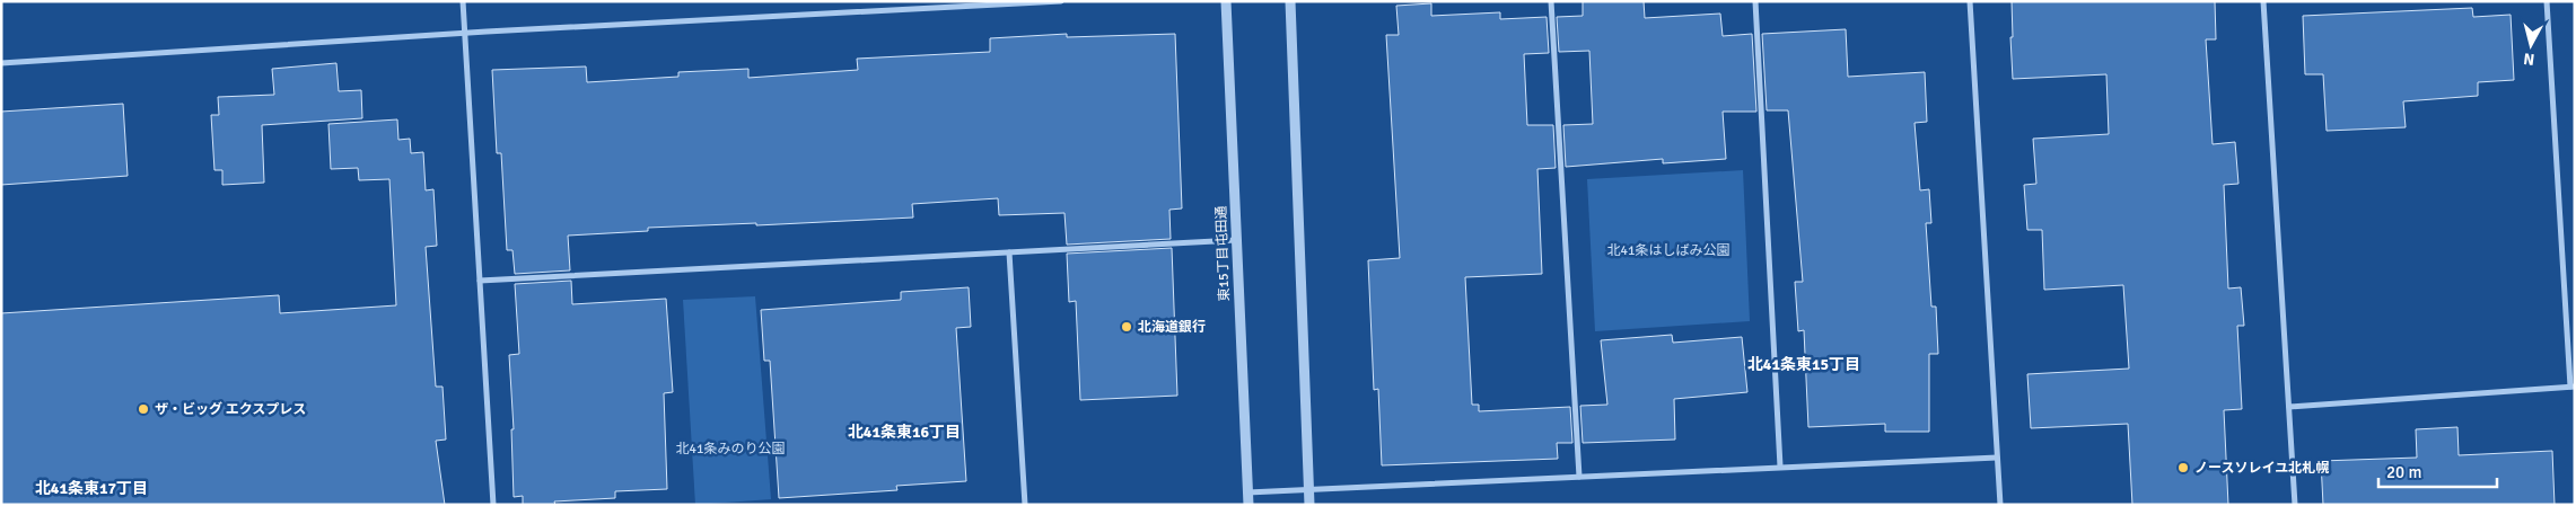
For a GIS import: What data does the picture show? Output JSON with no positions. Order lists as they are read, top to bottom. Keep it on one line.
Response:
{"streets":{"street":["東15丁目屯田通"]},"districts":["北41条東15丁目","北41条東16丁目","北41条東17丁目"],"parks":["北41条はしばみ公園","北41条みのり公園"],"places":["北海道銀行","ザ・ビッグ エクスプレス","ノースソレイユ北札幌"],"scale_bar":"20 m","north":"bottom"}
